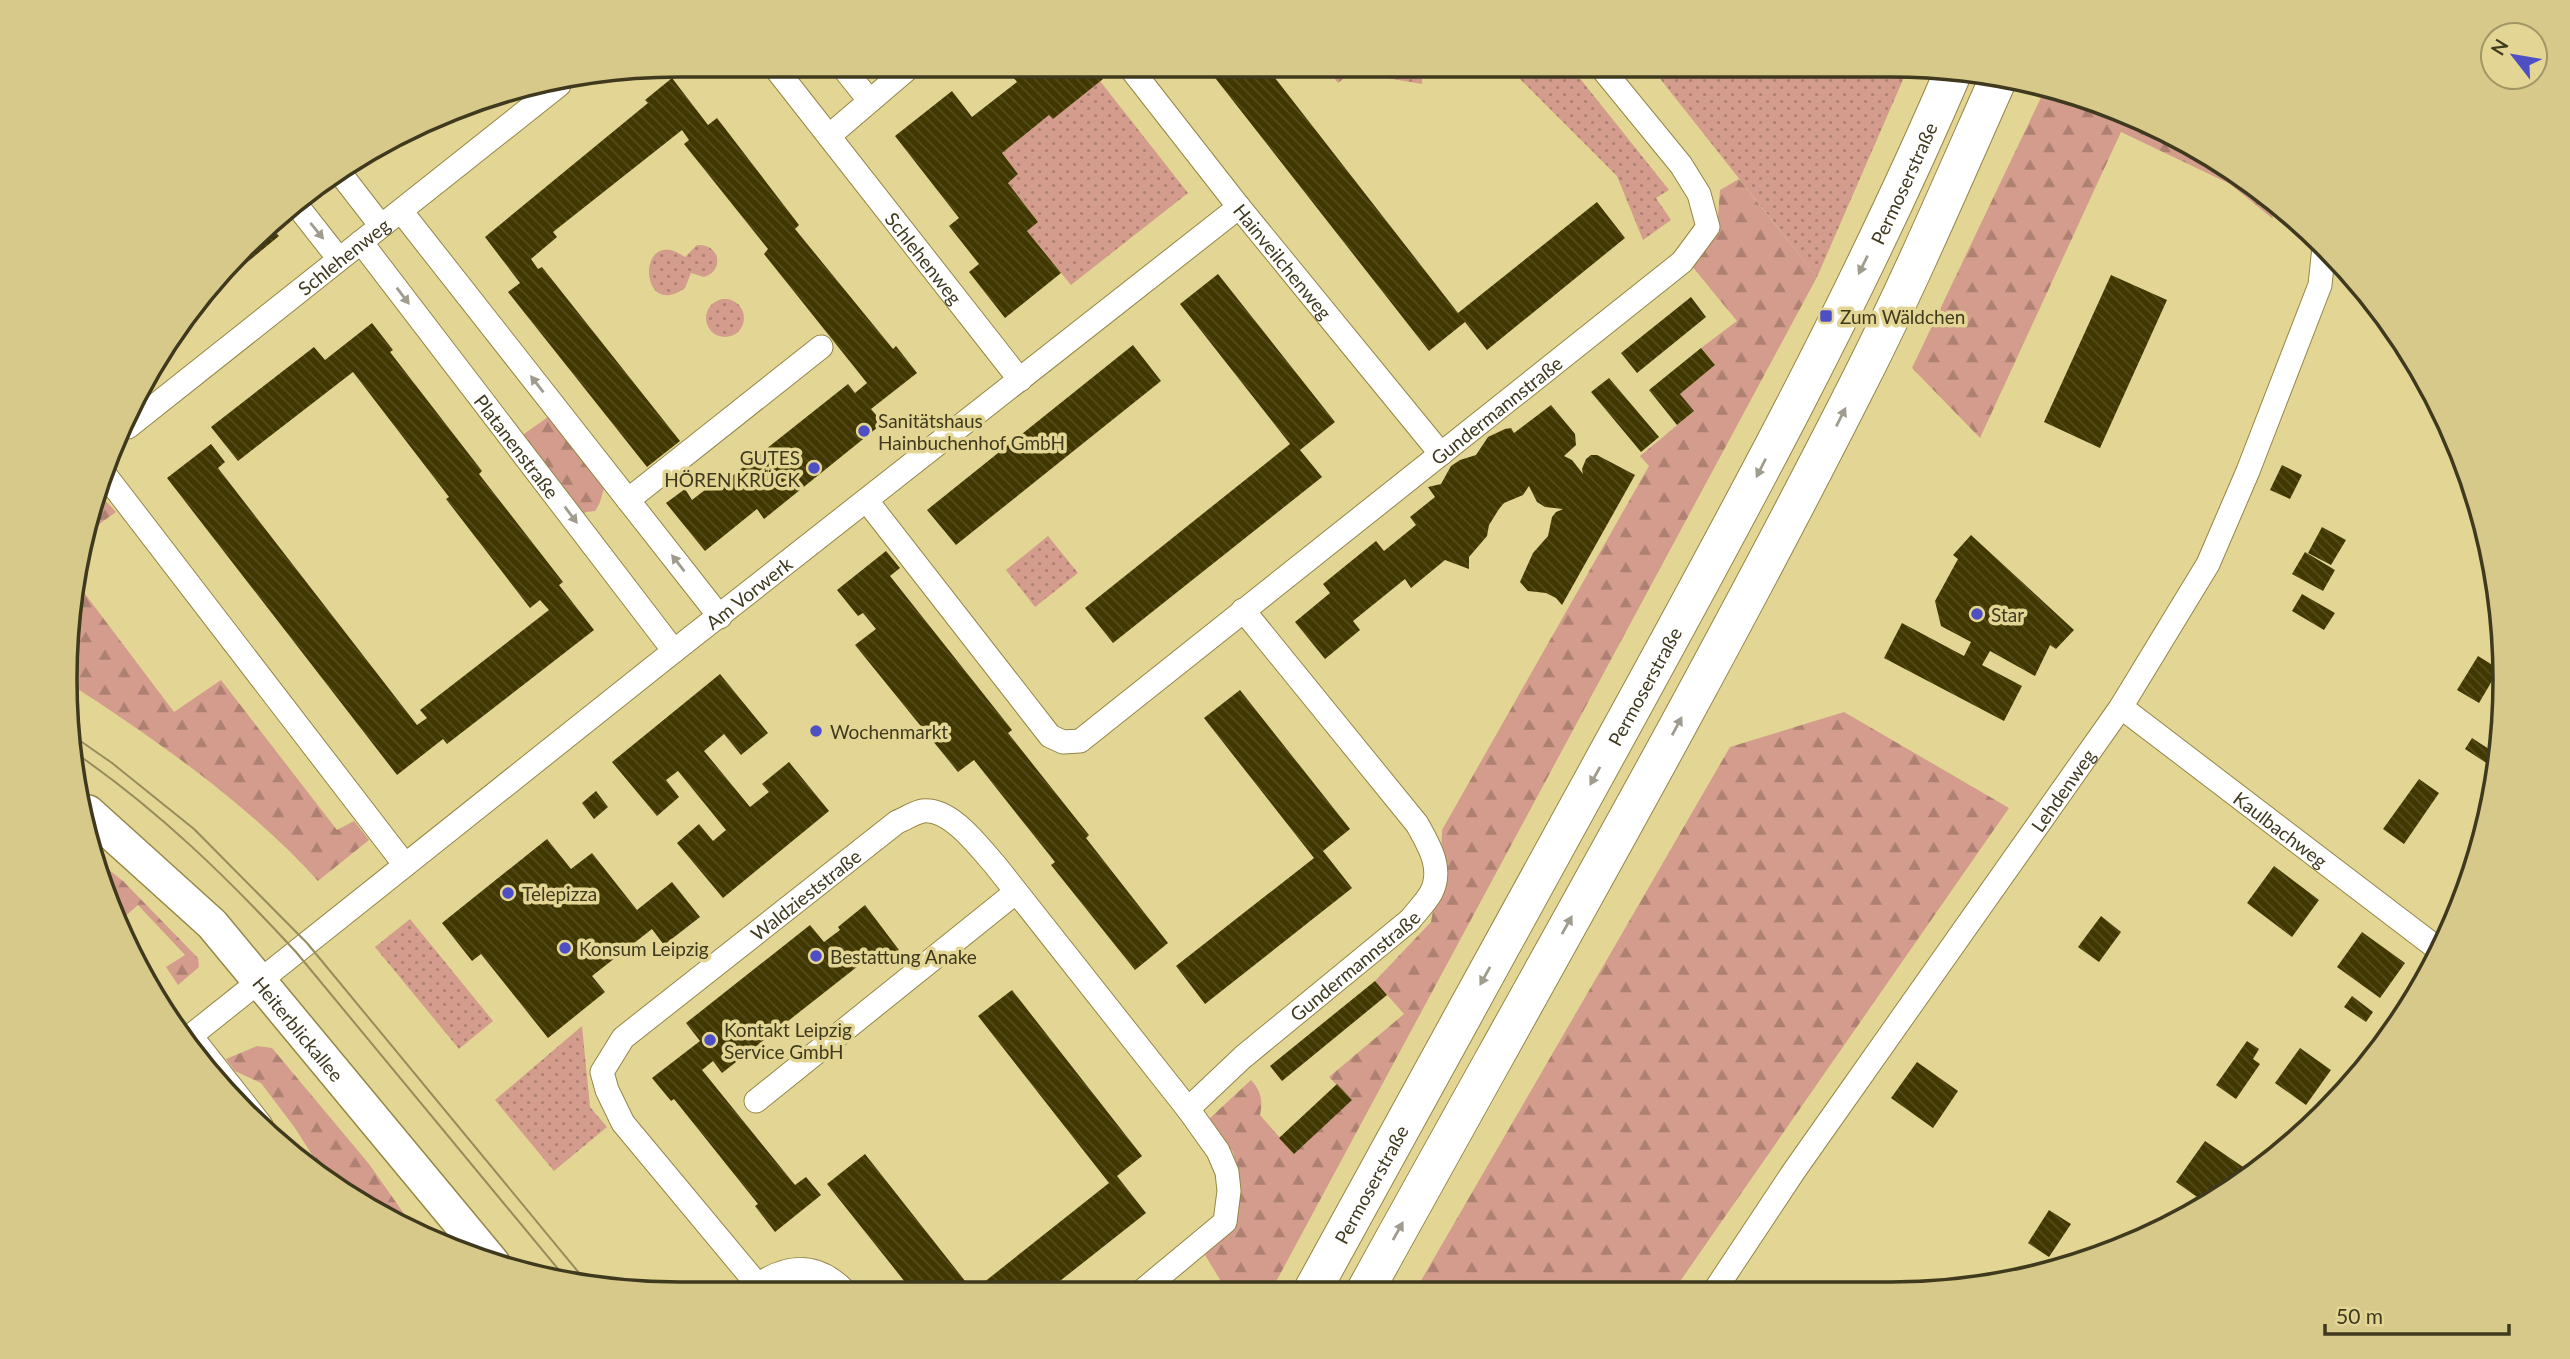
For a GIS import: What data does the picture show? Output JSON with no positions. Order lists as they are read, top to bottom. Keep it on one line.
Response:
{"streets":{"main road":["Permoserstraße","Heiterblickallee"],"street":["Schlehenweg","Hainveilchenweg","Gundermannstraße","Platanenstraße","Am Vorwerk","Lehdenweg","Kaulbachweg","Waldzieststraße"]},"crossings":[["Schlehenweg","Platanenstraße"],["Schlehenweg","Am Vorwerk"],["Hainveilchenweg","Gundermannstraße"],["Hainveilchenweg","Am Vorwerk"],["Gundermannstraße","Am Vorwerk"],["Gundermannstraße","Waldzieststraße"],["Platanenstraße","Am Vorwerk"],["Am Vorwerk","Heiterblickallee"],["Lehdenweg","Kaulbachweg"]],"places":{"transit":["Zum Wäldchen"],"other":["Sanitätshaus Hainbuchenhof GmbH","GUTES HÖREN KRÜCK","Star","Wochenmarkt","Telepizza","Konsum Leipzig","Bestattung Anake","Kontakt Leipzig Service GmbH"]},"scale_bar":"50 m","north":"top left"}
